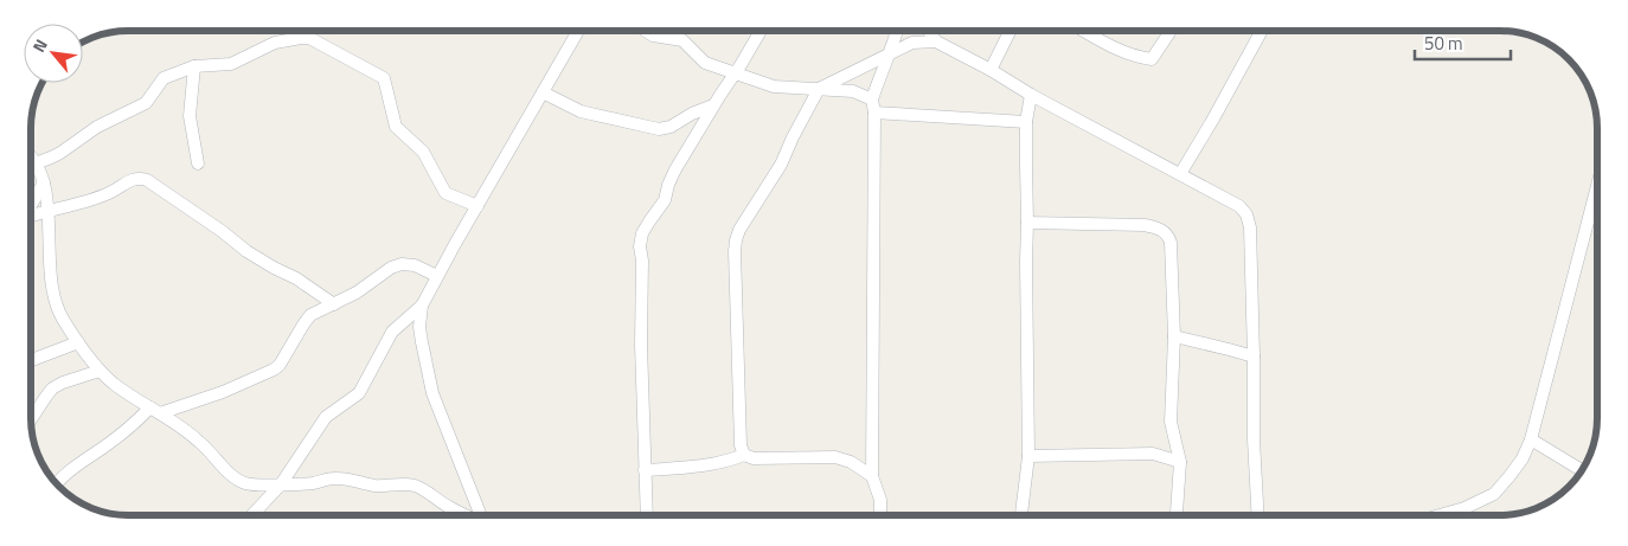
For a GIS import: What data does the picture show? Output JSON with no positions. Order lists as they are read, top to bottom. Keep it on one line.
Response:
{"scale_bar":"50 m","north":"top left"}
